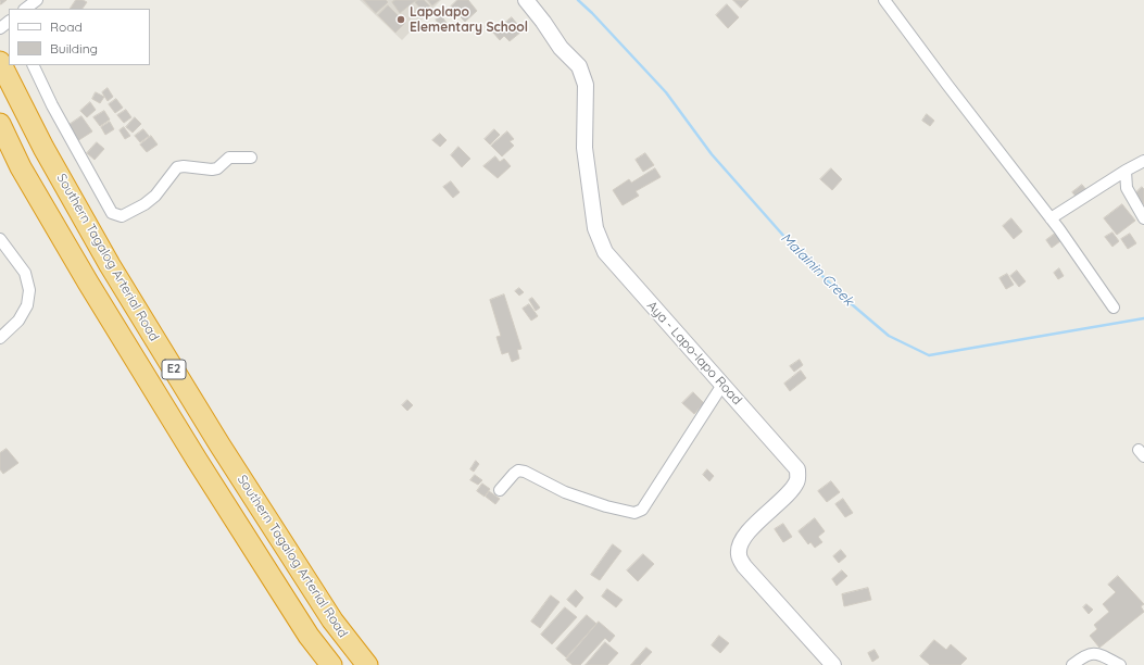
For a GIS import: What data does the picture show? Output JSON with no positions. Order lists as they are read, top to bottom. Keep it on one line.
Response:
{"streets":{"highway":["Southern Tagalog Arterial Road","E2"],"street":["Aya - Lapo-lapo Road"]},"water":["Malainin Creek"],"places":["Lapolapo Elementary School"],"legend":["Road","Building"]}
